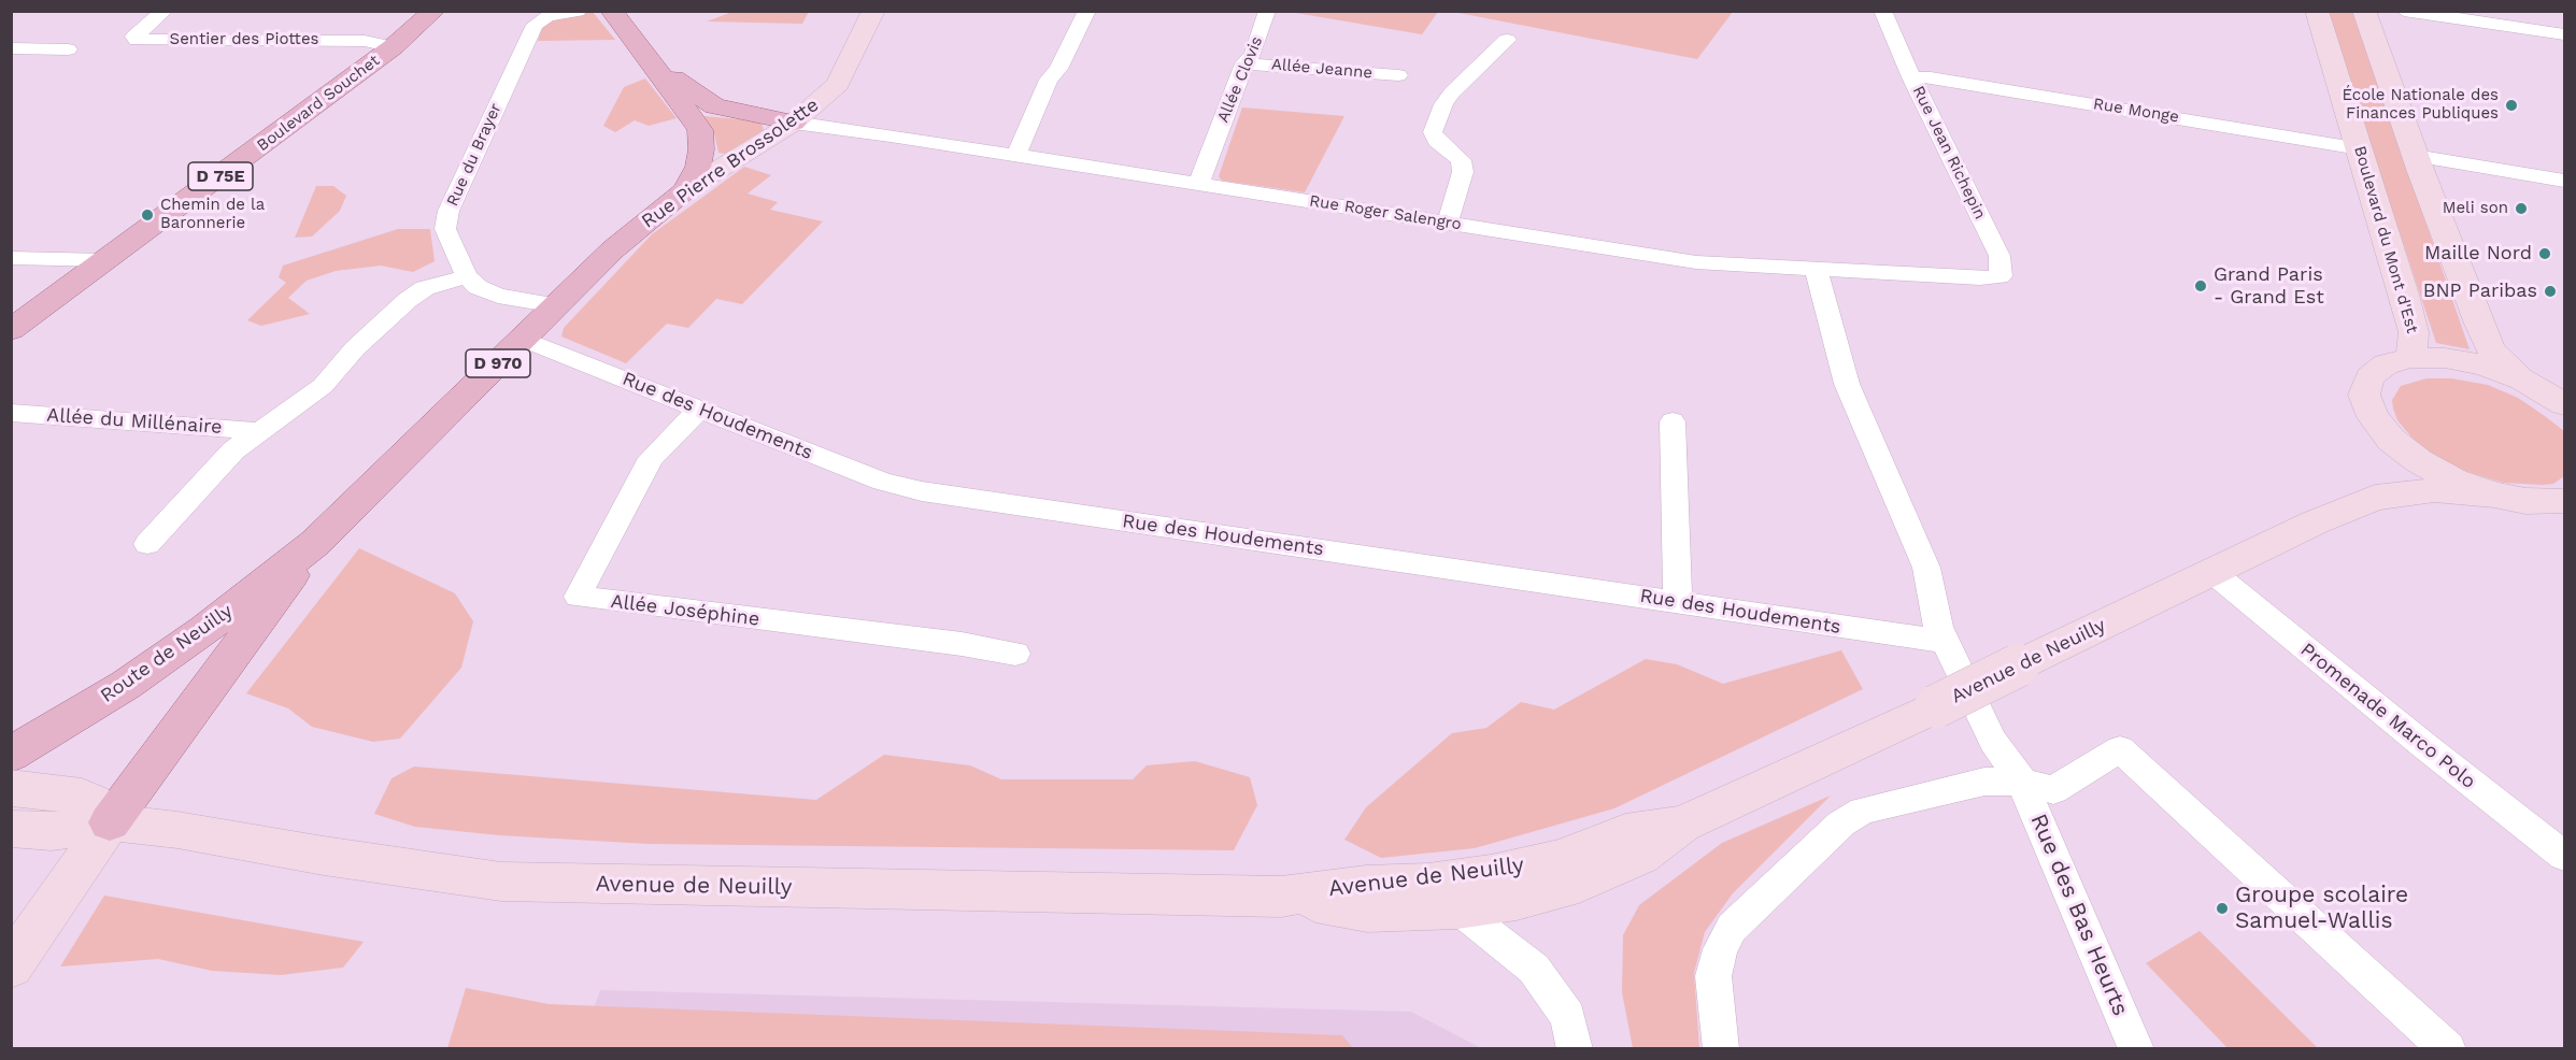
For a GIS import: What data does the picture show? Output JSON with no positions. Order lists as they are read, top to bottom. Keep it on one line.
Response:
{"streets":{"main road":["Boulevard Souchet","Rue Pierre Brossolette","D 75E","Boulevard du Mont d'Est","D 970","Route de Neuilly","Avenue de Neuilly"],"street":["Sentier des Piottes","Allée Jeanne","Allée Clovis","Rue Monge","Rue Jean Richepin","Rue du Brayer","Rue Roger Salengro","Rue des Houdements","Allée du Millénaire","Allée Joséphine","Promenade Marco Polo","Rue des Bas Heurts"]},"crossings":[["Sentier des Piottes","Boulevard Souchet"],["Allée Jeanne","Allée Clovis"],["Allée Clovis","Rue Roger Salengro"],["Rue Monge","Rue Jean Richepin"],["Rue Monge","Boulevard du Mont d'Est"],["Rue Jean Richepin","Rue Roger Salengro"],["Rue du Brayer","Allée du Millénaire"],["Rue Pierre Brossolette","Rue Roger Salengro"],["Rue Pierre Brossolette","D 970"],["Rue Pierre Brossolette","Rue des Houdements"],["Rue Pierre Brossolette","Route de Neuilly"],["Rue Roger Salengro","Rue des Bas Heurts"],["Rue des Houdements","Allée Joséphine"],["Rue des Houdements","Rue des Bas Heurts"],["Avenue de Neuilly","Promenade Marco Polo"]],"places":["École Nationale des Finances Publiques","Meli son","Chemin de la Baronnerie","Maille Nord","Grand Paris - Grand Est","BNP Paribas","Groupe scolaire Samuel-Wallis"]}
